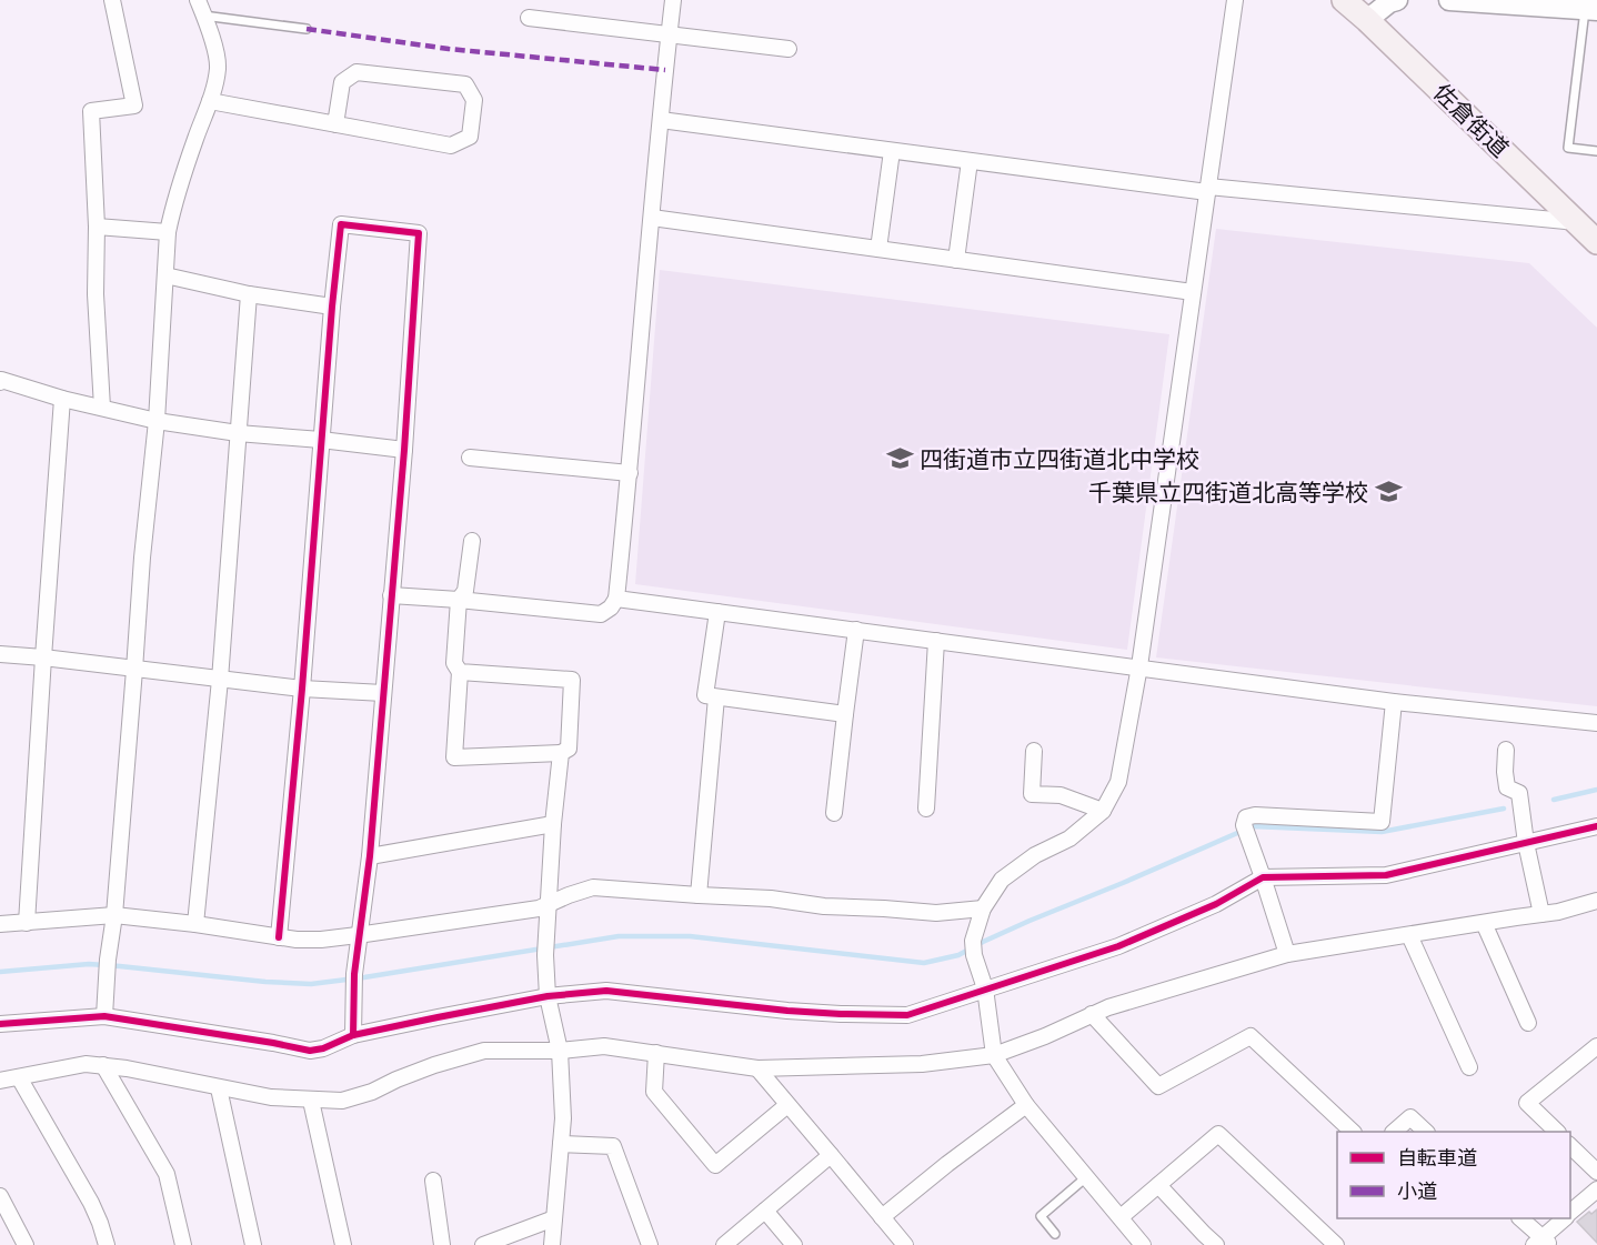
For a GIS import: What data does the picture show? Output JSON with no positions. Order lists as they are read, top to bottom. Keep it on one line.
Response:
{"streets":{"main road":["佐倉街道"]},"places":{"school or university":["四街道市立四街道北中学校","千葉県立四街道北高等学校"]},"legend":["自転車道","小道"]}
